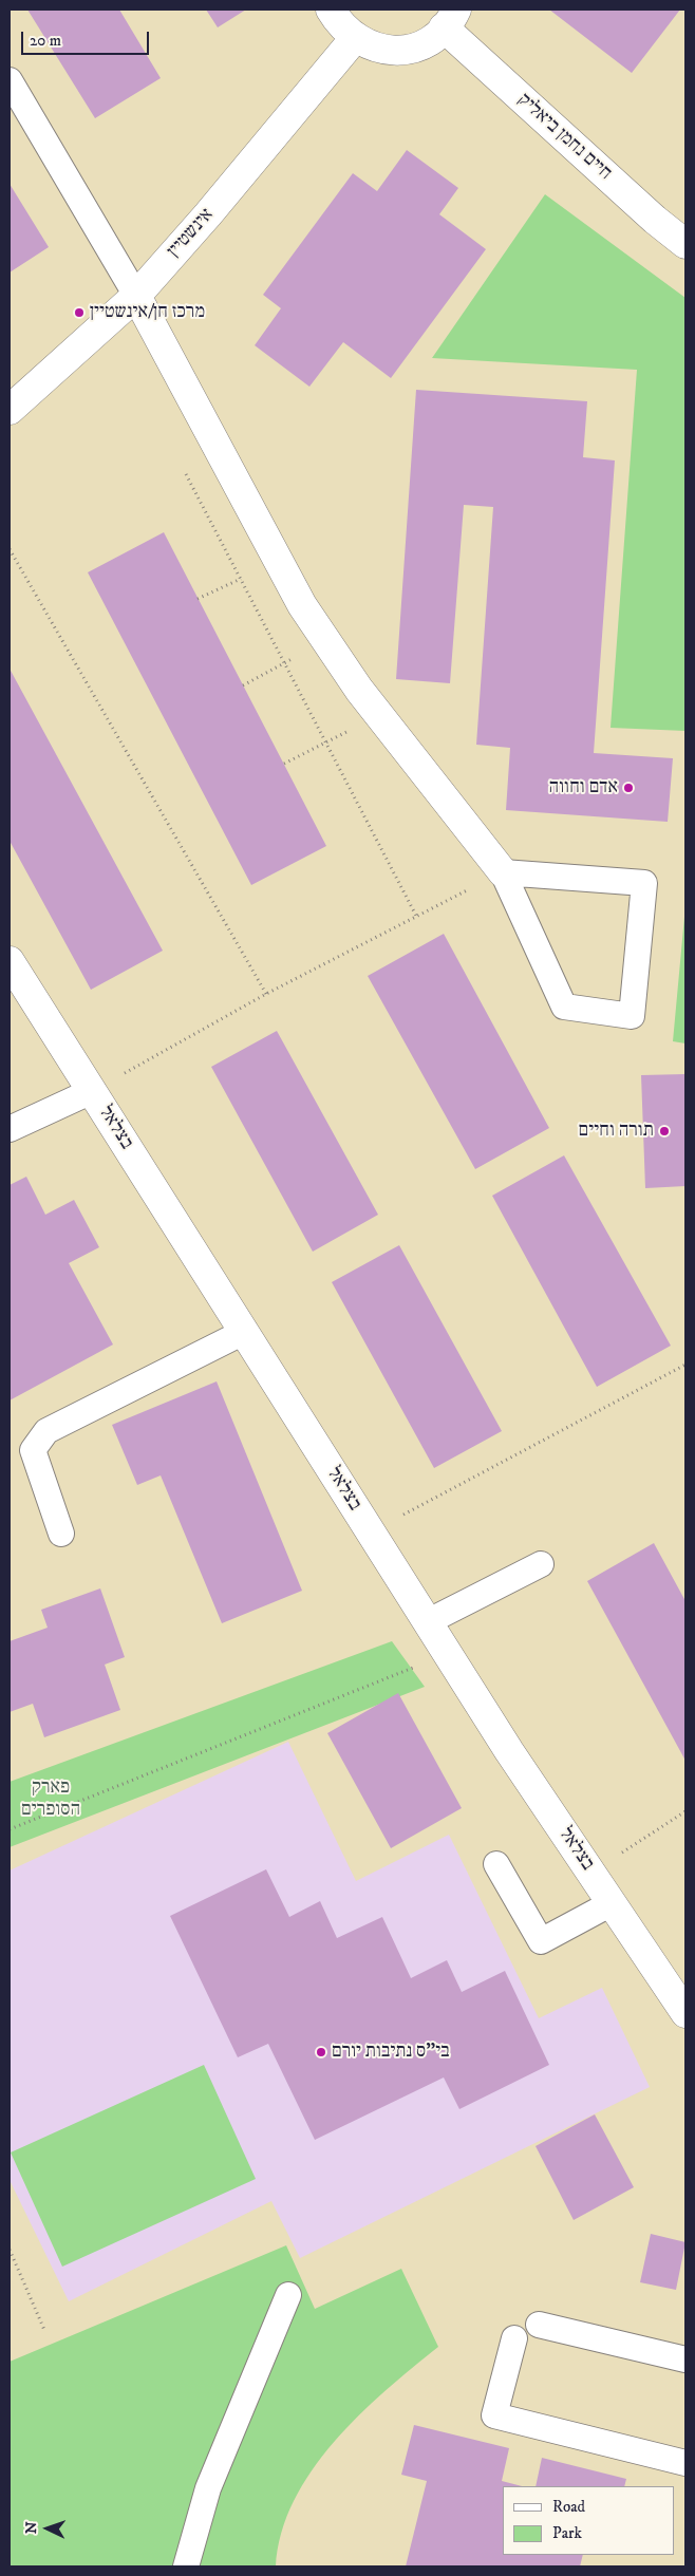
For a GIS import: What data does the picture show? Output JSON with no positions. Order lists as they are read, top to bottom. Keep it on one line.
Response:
{"streets":{"street":["חיים נחמן ביאליק","אינשטיין","בצלאל"]},"parks":["פארק הסופרים"],"places":["מרכז חן/אינשטיין","אדם וחווה","תורה וחיים","בי\"ס נתיבות יורם"],"legend":["Road","Park"],"scale_bar":"20 m","north":"left"}
